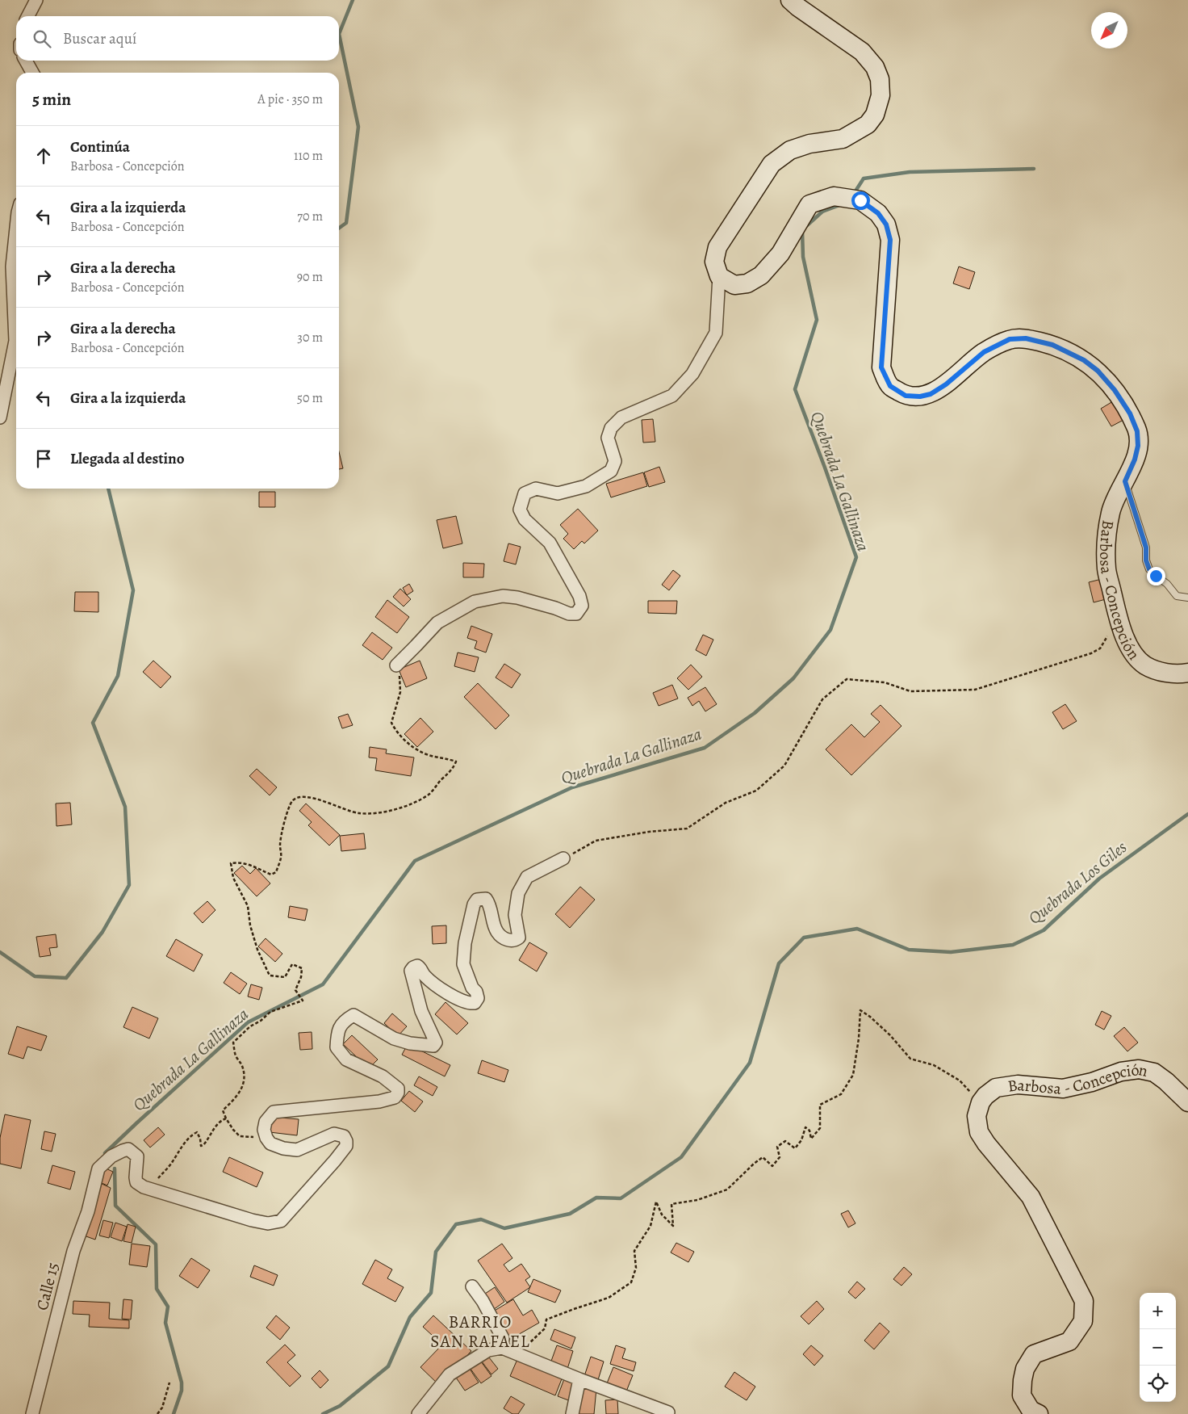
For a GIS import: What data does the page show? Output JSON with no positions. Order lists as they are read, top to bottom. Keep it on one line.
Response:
{"streets":{"main road":["Barbosa - Concepción"],"street":["Calle 15"]},"districts":["BARRIO SAN RAFAEL"],"water":["Quebrada La Gallinaza","Quebrada Los Giles"],"north":"bottom left","page":{"search":"Buscar aquí","heading":["5 min","A pie · 350 m"],"list":[["Continúa","Barbosa - Concepción","110 m"],["Gira a la izquierda","Barbosa - Concepción","70 m"],["Gira a la derecha","Barbosa - Concepción","90 m"],["Gira a la derecha","Barbosa - Concepción","30 m"],["Gira a la izquierda","50 m"],"Llegada al destino"],"map_buttons":["+","−"]}}
